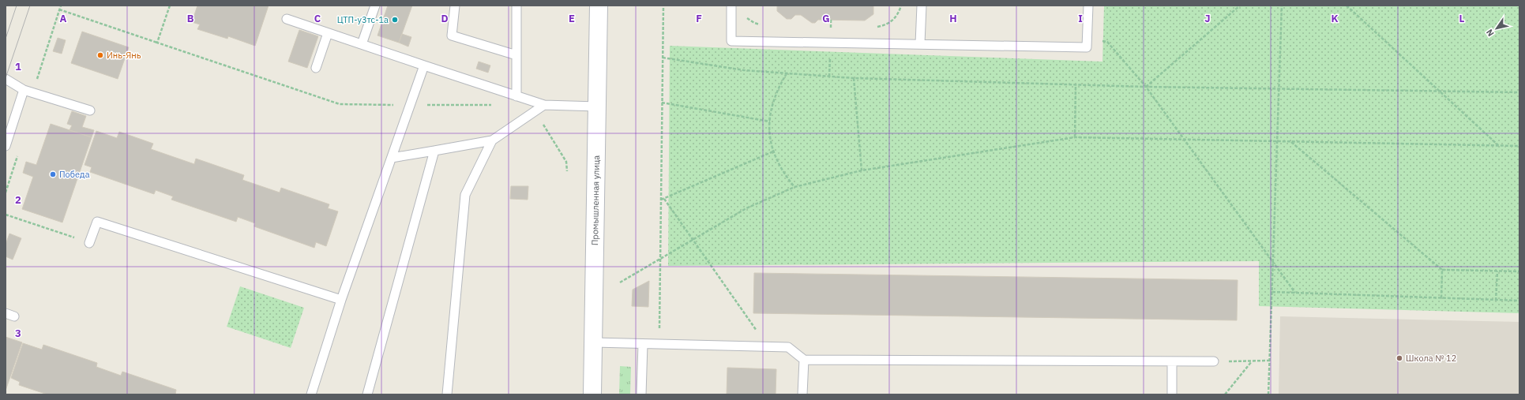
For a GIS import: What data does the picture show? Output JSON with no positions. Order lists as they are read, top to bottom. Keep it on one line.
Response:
{"streets":{"street":["Промышленная улица"]},"places":["ЦТП-у3тс-1а","Инь-Янь","Победа","Школа № 12"],"north":"bottom left","grid":{"columns":["A","B","C","D","E","F","G","H","I","J","K","L"],"rows":["1","2","3"]}}
